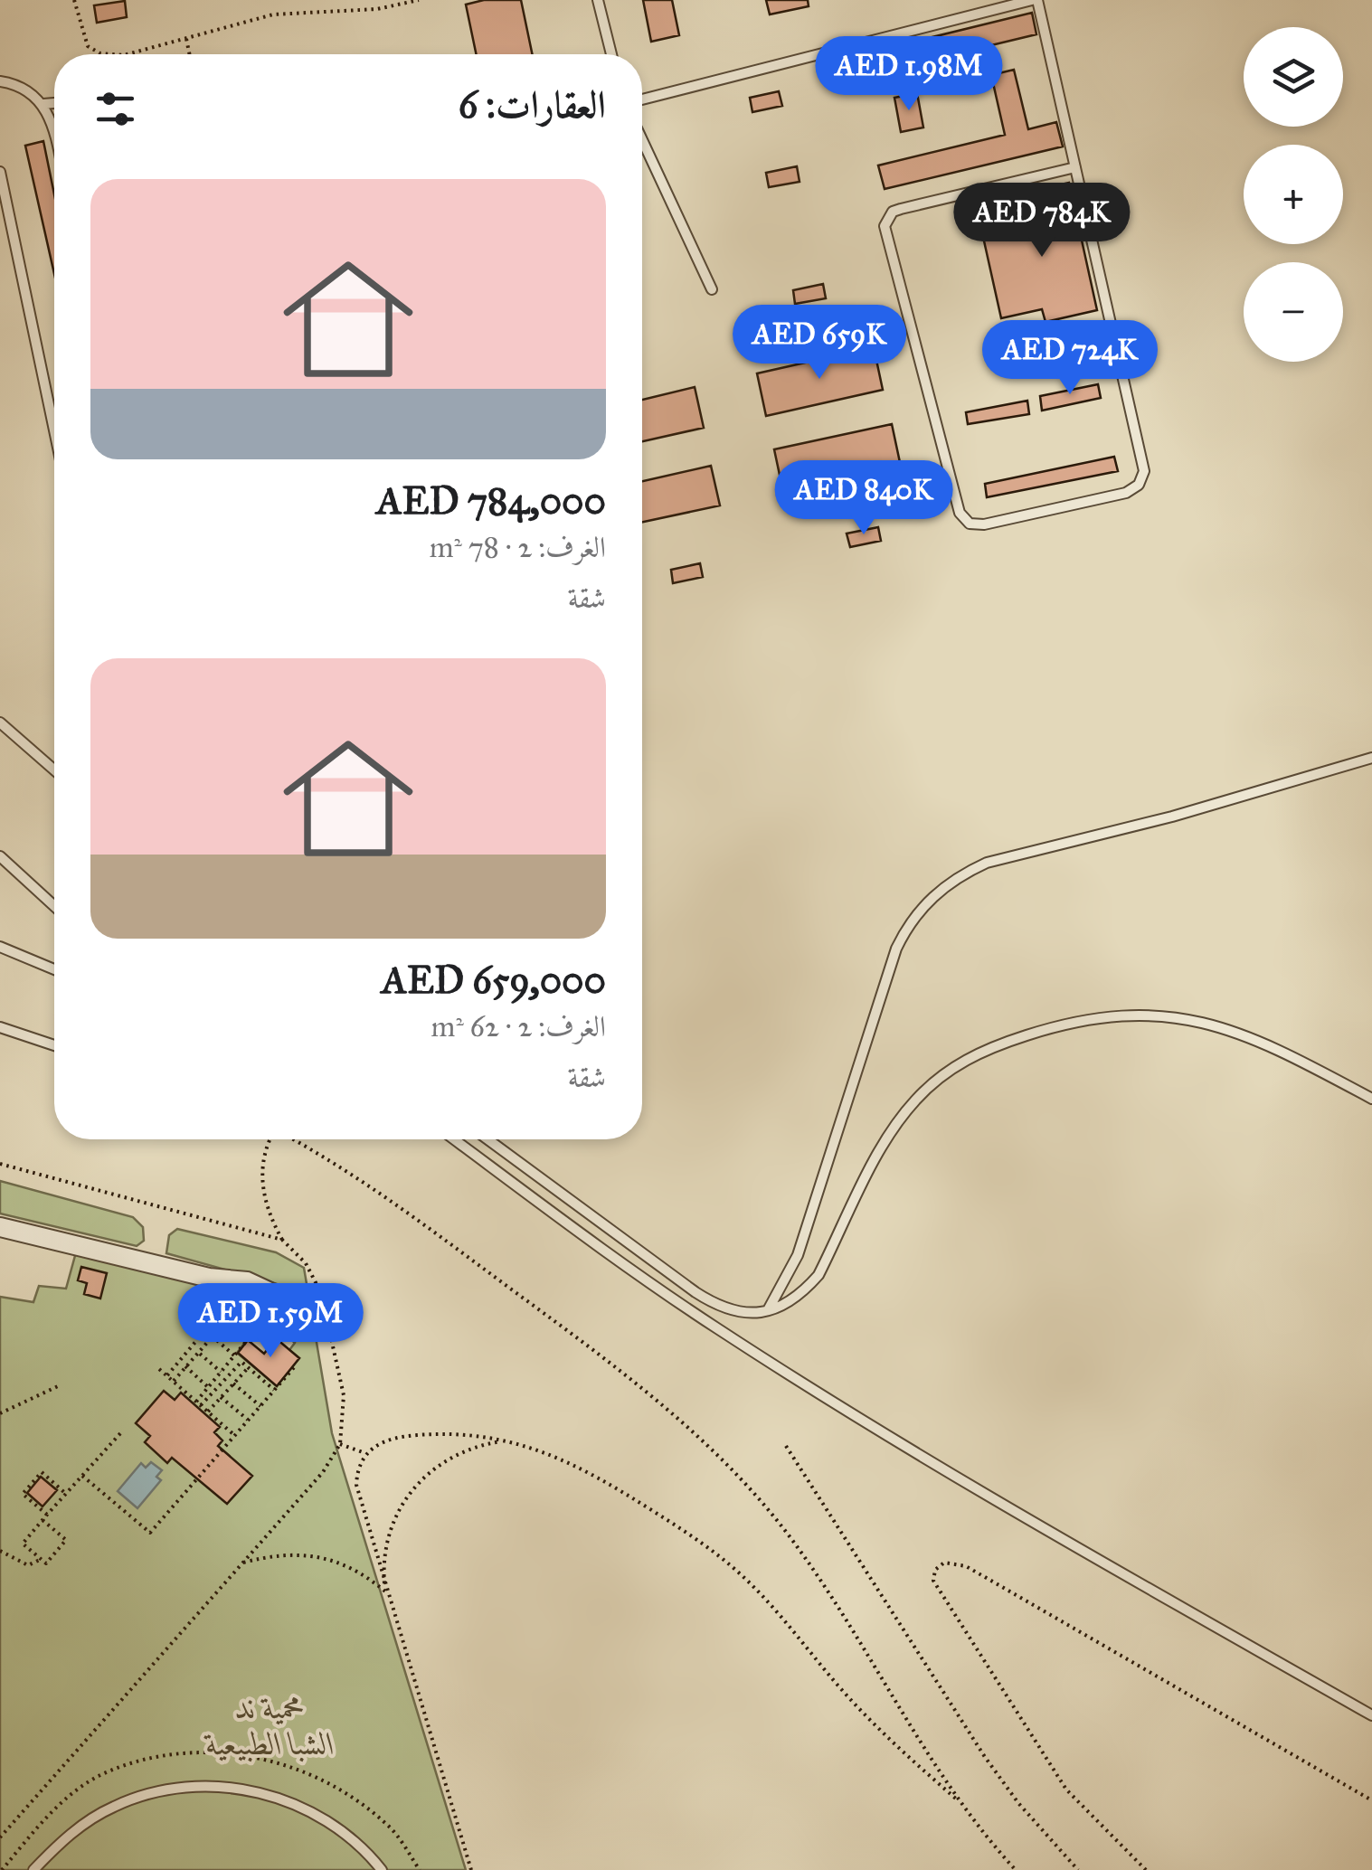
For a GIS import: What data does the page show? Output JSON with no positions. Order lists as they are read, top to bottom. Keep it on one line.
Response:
{"parks":["محمية ند الشبا الطبيعية"],"page":{"map_buttons":["+","−"],"price":["AED 1.98M","AED 784K","AED 659K","AED 724K","AED 840K","AED 1.59M"],"heading":"العقارات: 6","list":[{"name":"AED 784,000","note":"الغرف: 2 · 78 m² · شقة"},{"name":"AED 659,000","note":"الغرف: 2 · 62 m² · شقة"}]}}
